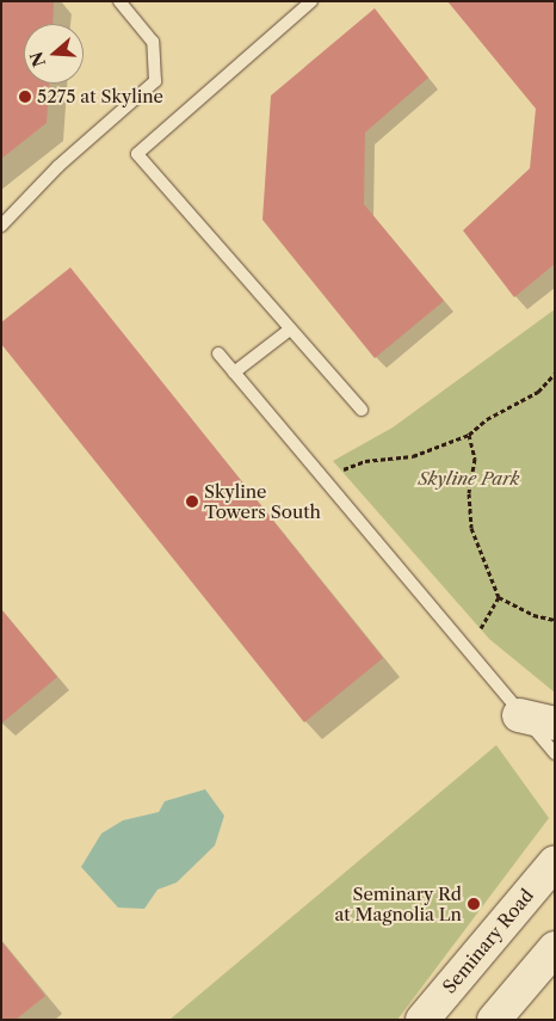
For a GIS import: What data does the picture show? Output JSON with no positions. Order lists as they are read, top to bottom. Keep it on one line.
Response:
{"streets":{"main road":["Seminary Road"]},"parks":["Skyline Park"],"places":["5275 at Skyline","Skyline Towers South","Seminary Rd at Magnolia Ln"],"north":"left"}
